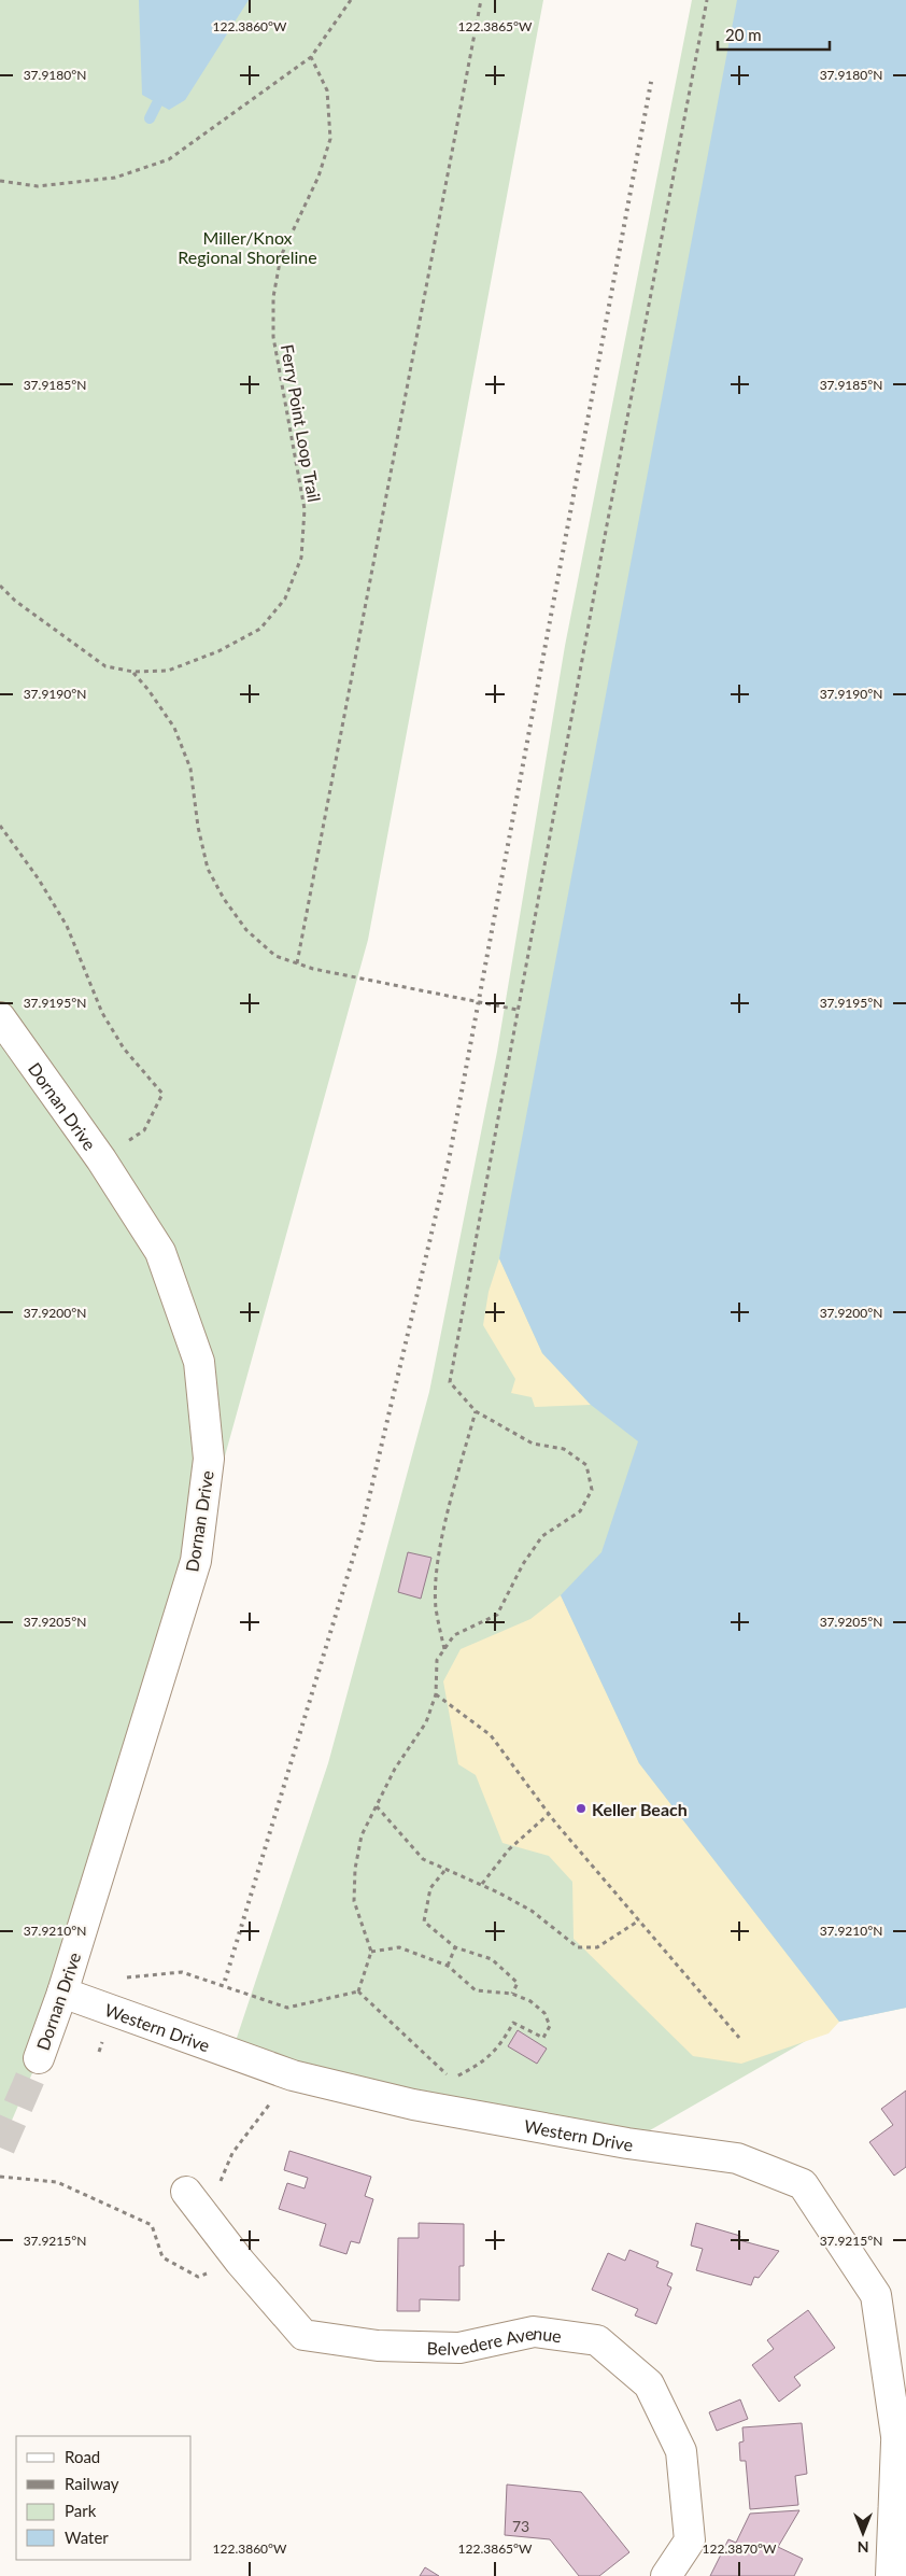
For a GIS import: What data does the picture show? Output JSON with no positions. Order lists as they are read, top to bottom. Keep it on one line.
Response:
{"streets":{"street":["Dornan Drive","Western Drive","Belvedere Avenue"],"path":["Ferry Point Loop Trail"]},"crossings":[["Dornan Drive","Western Drive"]],"parks":["Miller/Knox Regional Shoreline"],"places":["Keller Beach"],"house_numbers":["73"],"legend":["Road","Railway","Park","Water"],"scale_bar":"20 m","north":"bottom","coordinates":["122.3860°W","122.3865°W","37.9180°N","37.9185°N","37.9190°N","37.9195°N","37.9200°N","37.9205°N","37.9210°N","37.9215°N","122.3870°W"]}
